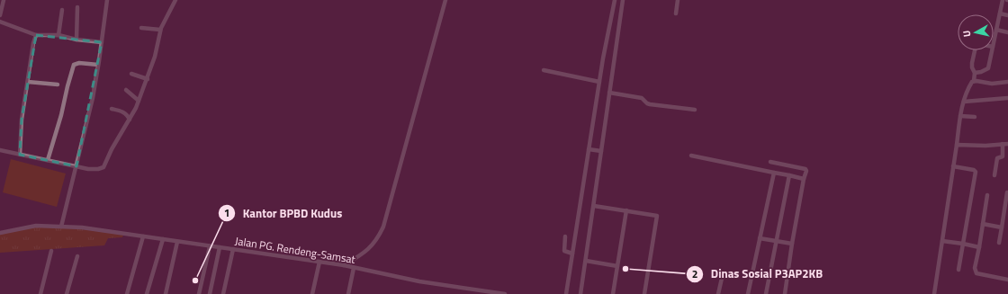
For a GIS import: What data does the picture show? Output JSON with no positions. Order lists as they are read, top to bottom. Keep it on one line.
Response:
{"streets":{"street":["Jalan PG. Rendeng-Samsat"]},"places":["Dinas Sosial P3AP2KB","Kantor BPBD Kudus"],"north":"left"}
